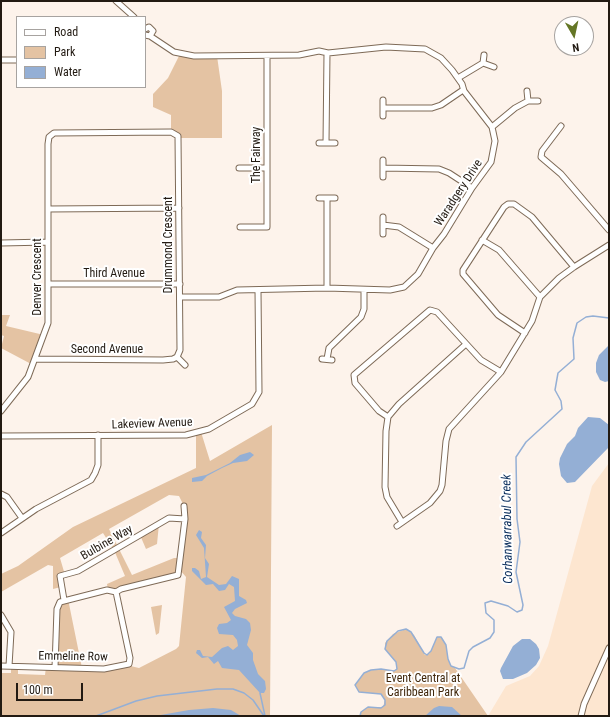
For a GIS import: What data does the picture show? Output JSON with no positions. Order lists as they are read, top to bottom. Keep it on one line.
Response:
{"streets":{"street":["The Fairway","Waradgery Drive","Drummond Crescent","Third Avenue","Denver Crescent","Second Avenue","Lakeview Avenue","Bulbine Way","Emmeline Row"]},"crossings":[["Waradgery Drive","Drummond Crescent"],["Waradgery Drive","Lakeview Avenue"],["Drummond Crescent","Third Avenue"],["Drummond Crescent","Denver Crescent"],["Drummond Crescent","Second Avenue"],["Third Avenue","Denver Crescent"],["Denver Crescent","Second Avenue"]],"water":["Corhanwarrabul Creek"],"parks":["Event Central at Caribbean Park"],"legend":["Road","Park","Water"],"scale_bar":"100 m","north":"bottom"}
